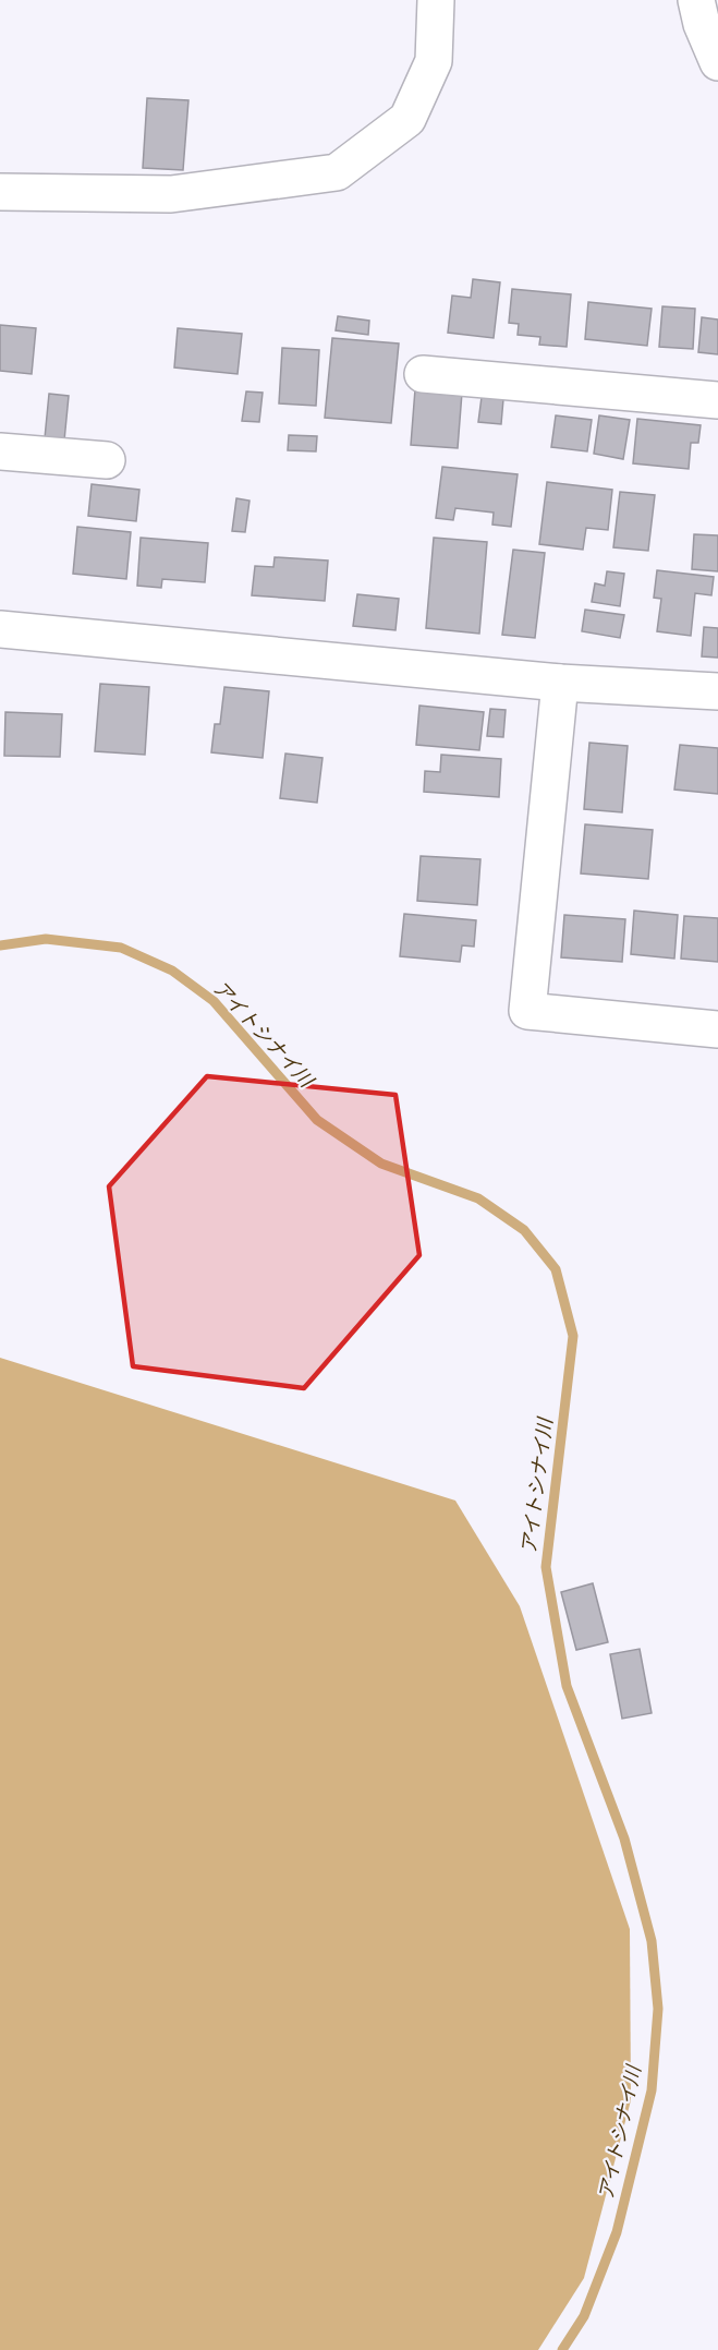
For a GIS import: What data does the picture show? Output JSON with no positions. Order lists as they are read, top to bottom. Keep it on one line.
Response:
{"water":["アイトシナイ川"]}
